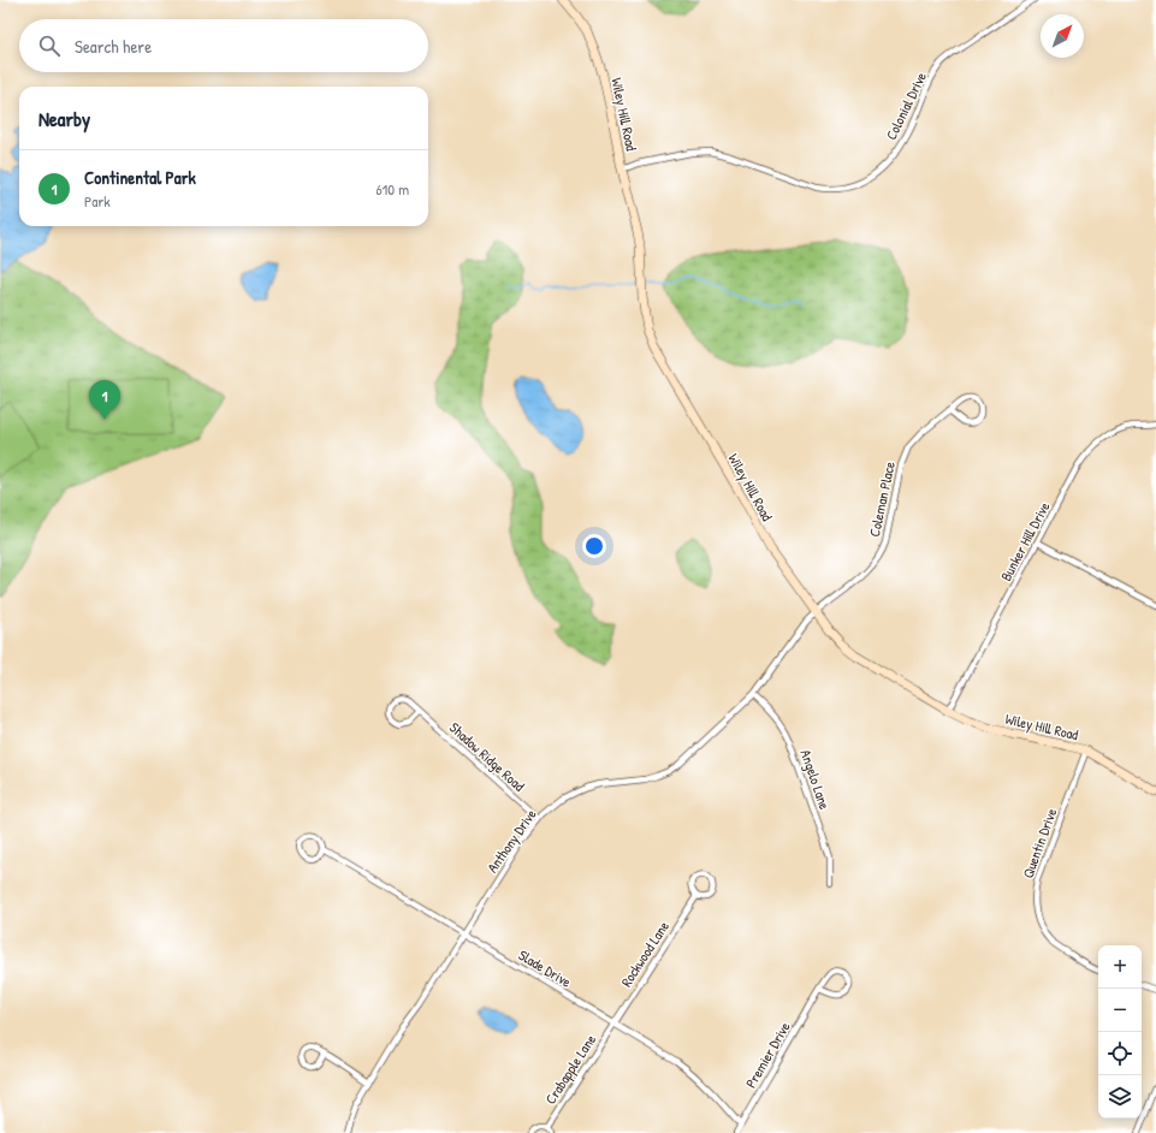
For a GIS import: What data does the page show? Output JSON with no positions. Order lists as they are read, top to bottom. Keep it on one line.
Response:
{"streets":{"street":["Colonial Drive","Wiley Hill Road","Coleman Place","Bunker Hill Drive","Shadow Ridge Road","Angelo Lane","Anthony Drive","Quentin Drive","Rockwood Lane","Slade Drive","Premier Drive","Crabapple Lane"]},"crossings":[["Colonial Drive","Wiley Hill Road"],["Wiley Hill Road","Coleman Place"],["Wiley Hill Road","Bunker Hill Drive"],["Wiley Hill Road","Anthony Drive"],["Wiley Hill Road","Quentin Drive"],["Coleman Place","Anthony Drive"],["Shadow Ridge Road","Anthony Drive"],["Angelo Lane","Anthony Drive"],["Anthony Drive","Slade Drive"],["Rockwood Lane","Slade Drive"],["Rockwood Lane","Crabapple Lane"],["Slade Drive","Premier Drive"],["Slade Drive","Crabapple Lane"]],"north":"top right","page":{"search":"Search here","heading":"Nearby","list":[{"mark":"1","name":"Continental Park","note":"Park","value":"610 m"}],"pins":"1","map_buttons":["+","−"]}}
